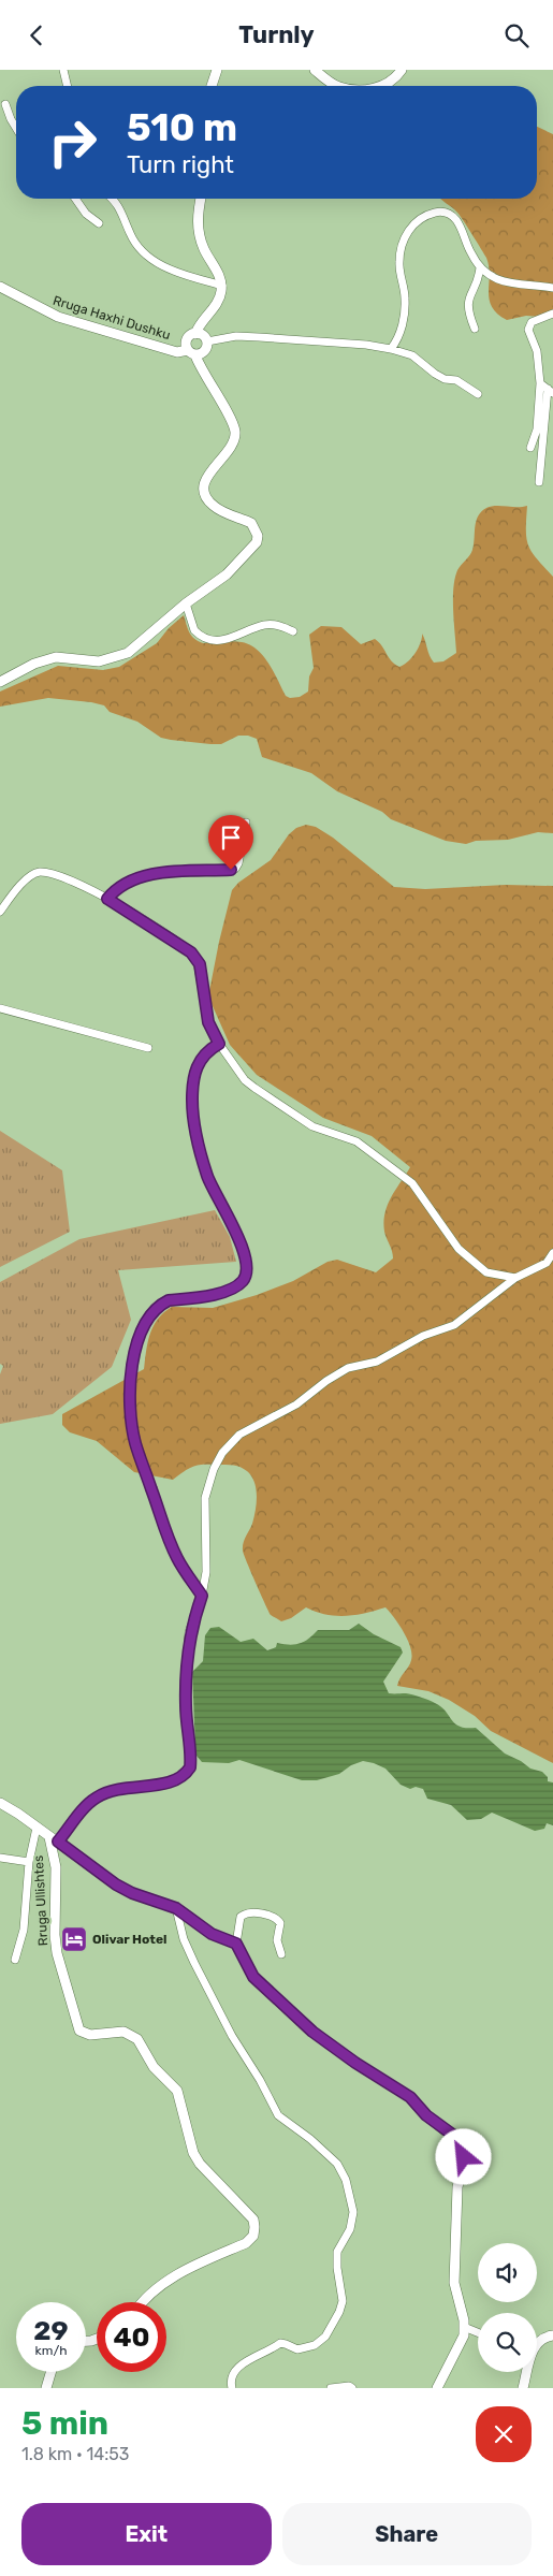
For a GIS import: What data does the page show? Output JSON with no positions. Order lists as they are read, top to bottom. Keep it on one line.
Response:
{"streets":{"street":["Rruga Haxhi Dushku","Rruga Ullishtes"]},"places":{"hotel":["Olivar Hotel"]},"page":{"header":"Turnly","turn":["510 m","Turn right"],"speed":"29 km/h","limit":"40","heading":["5 min","1.8 km · 14:53"],"buttons":["Exit","Share"]}}
